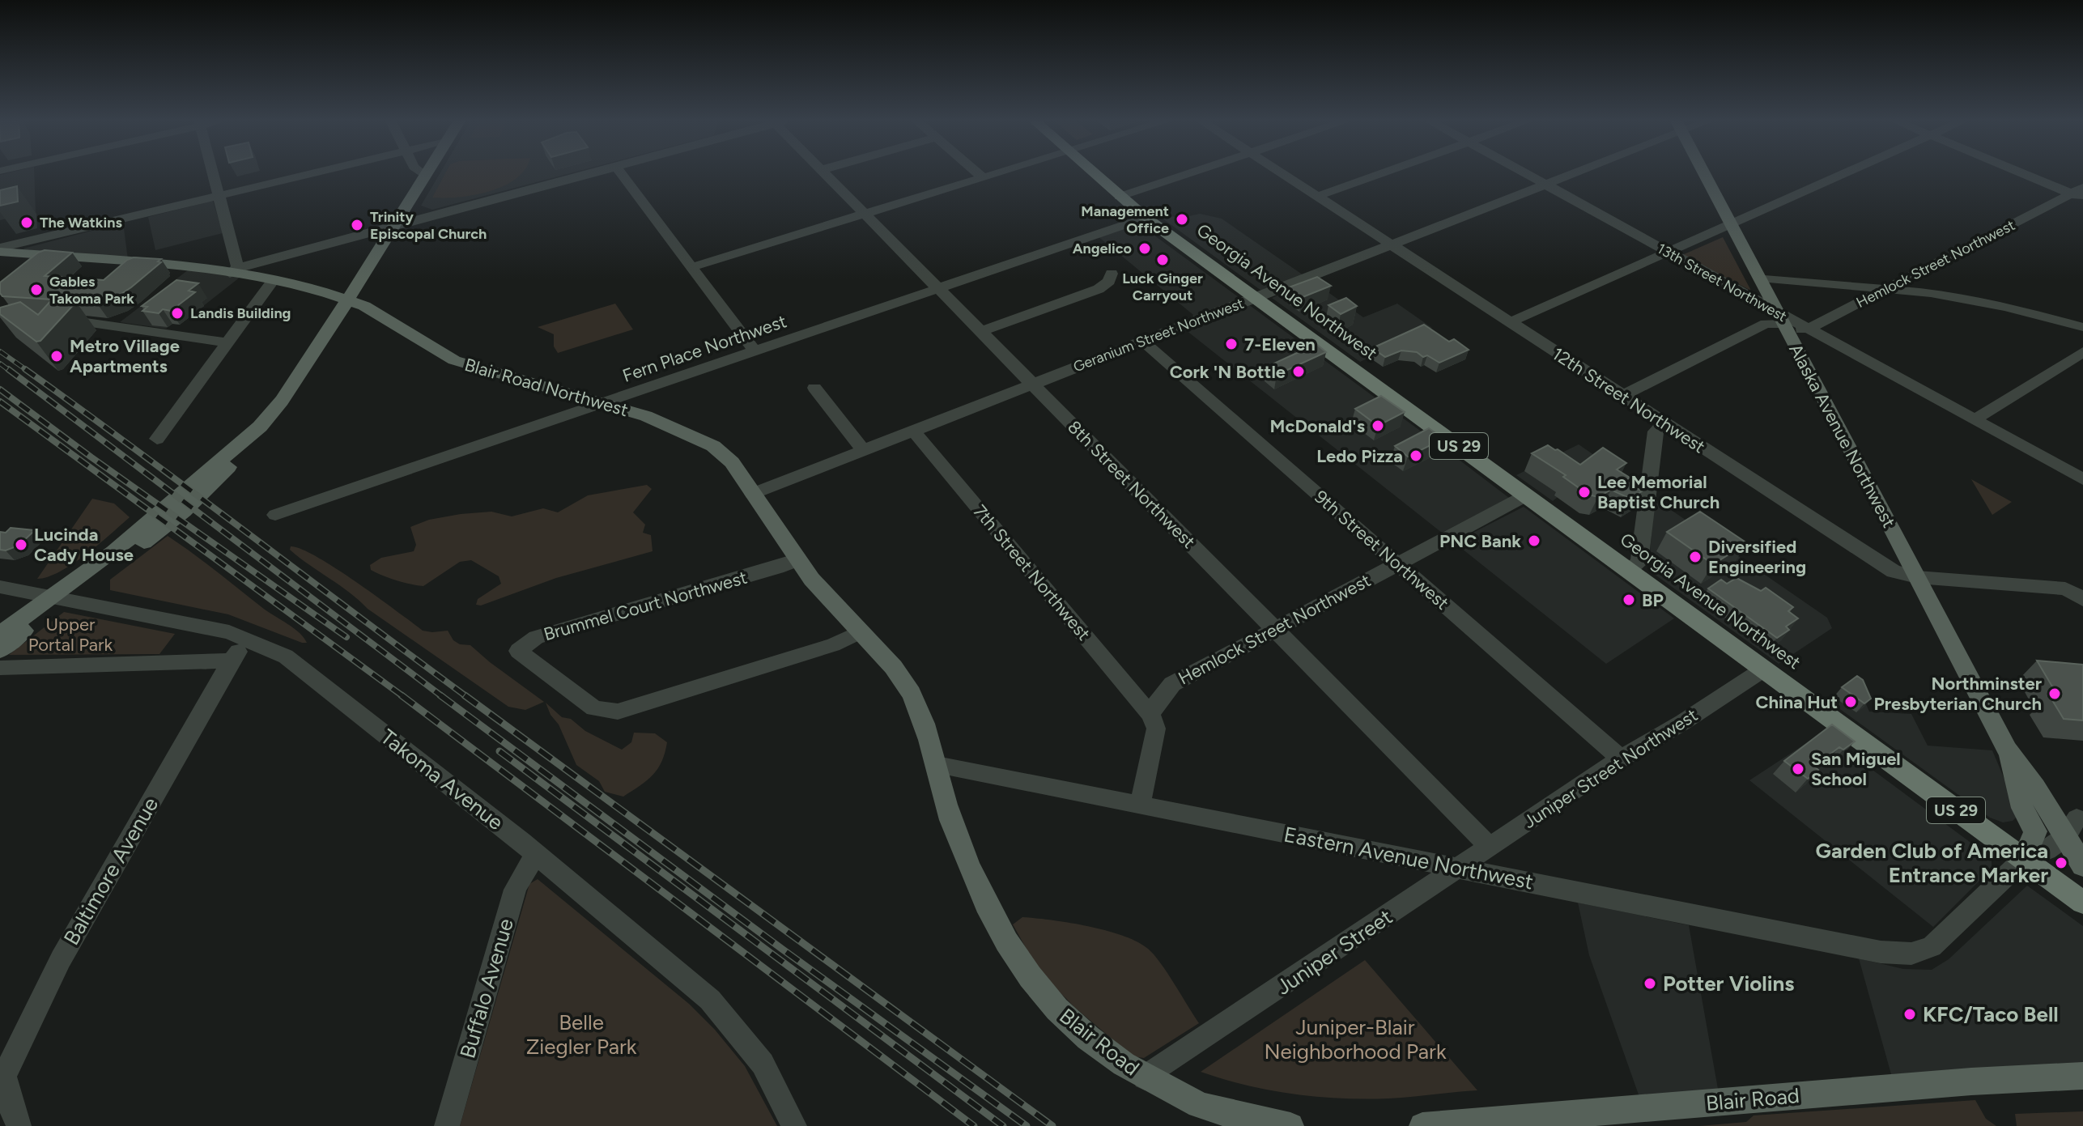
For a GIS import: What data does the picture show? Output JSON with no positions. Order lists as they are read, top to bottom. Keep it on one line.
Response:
{"streets":{"highway":["Georgia Avenue Northwest","US 29"],"main road":["Blair Road Northwest","Alaska Avenue Northwest","Blair Road"],"street":["Hemlock Street Northwest","13th Street Northwest","Geranium Street Northwest","Fern Place Northwest","12th Street Northwest","8th Street Northwest","9th Street Northwest","7th Street Northwest","Brummel Court Northwest","Juniper Street Northwest","Takoma Avenue","Eastern Avenue Northwest","Baltimore Avenue","Juniper Street","Buffalo Avenue"]},"crossings":[["Hemlock Street Northwest","13th Street Northwest"],["Hemlock Street Northwest","Georgia Avenue Northwest"],["Hemlock Street Northwest","12th Street Northwest"],["Hemlock Street Northwest","Alaska Avenue Northwest"],["Hemlock Street Northwest","8th Street Northwest"],["Hemlock Street Northwest","9th Street Northwest"],["Hemlock Street Northwest","7th Street Northwest"],["13th Street Northwest","Geranium Street Northwest"],["13th Street Northwest","Alaska Avenue Northwest"],["Georgia Avenue Northwest","Geranium Street Northwest"],["Georgia Avenue Northwest","Fern Place Northwest"],["Georgia Avenue Northwest","Juniper Street Northwest"],["Georgia Avenue Northwest","Eastern Avenue Northwest"],["Geranium Street Northwest","Blair Road Northwest"],["Geranium Street Northwest","12th Street Northwest"],["Geranium Street Northwest","8th Street Northwest"],["Geranium Street Northwest","9th Street Northwest"],["Geranium Street Northwest","7th Street Northwest"],["Fern Place Northwest","Blair Road Northwest"],["Fern Place Northwest","8th Street Northwest"],["Blair Road Northwest","Brummel Court Northwest"],["Blair Road Northwest","Eastern Avenue Northwest"],["Blair Road Northwest","Blair Road"],["12th Street Northwest","Alaska Avenue Northwest"],["8th Street Northwest","Juniper Street Northwest"],["9th Street Northwest","Juniper Street Northwest"],["Juniper Street Northwest","Eastern Avenue Northwest"],["Juniper Street Northwest","Juniper Street"],["Takoma Avenue","Buffalo Avenue"],["Eastern Avenue Northwest","Juniper Street"],["Eastern Avenue Northwest","Blair Road"],["Juniper Street","Blair Road"]],"parks":["Upper Portal Park","Belle Ziegler Park","Juniper-Blair Neighborhood Park"],"places":["Management Office","The Watkins","Trinity Episcopal Church","Angelico","Luck Ginger Carryout","Gables Takoma Park","Landis Building","7-Eleven","Metro Village Apartments","Cork 'N Bottle","McDonald's","Ledo Pizza","Lee Memorial Baptist Church","PNC Bank","Lucinda Cady House","Diversified Engineering","BP","Northminster Presbyterian Church","China Hut","San Miguel School","Garden Club of America Entrance Marker","Potter Violins","KFC/Taco Bell"]}
